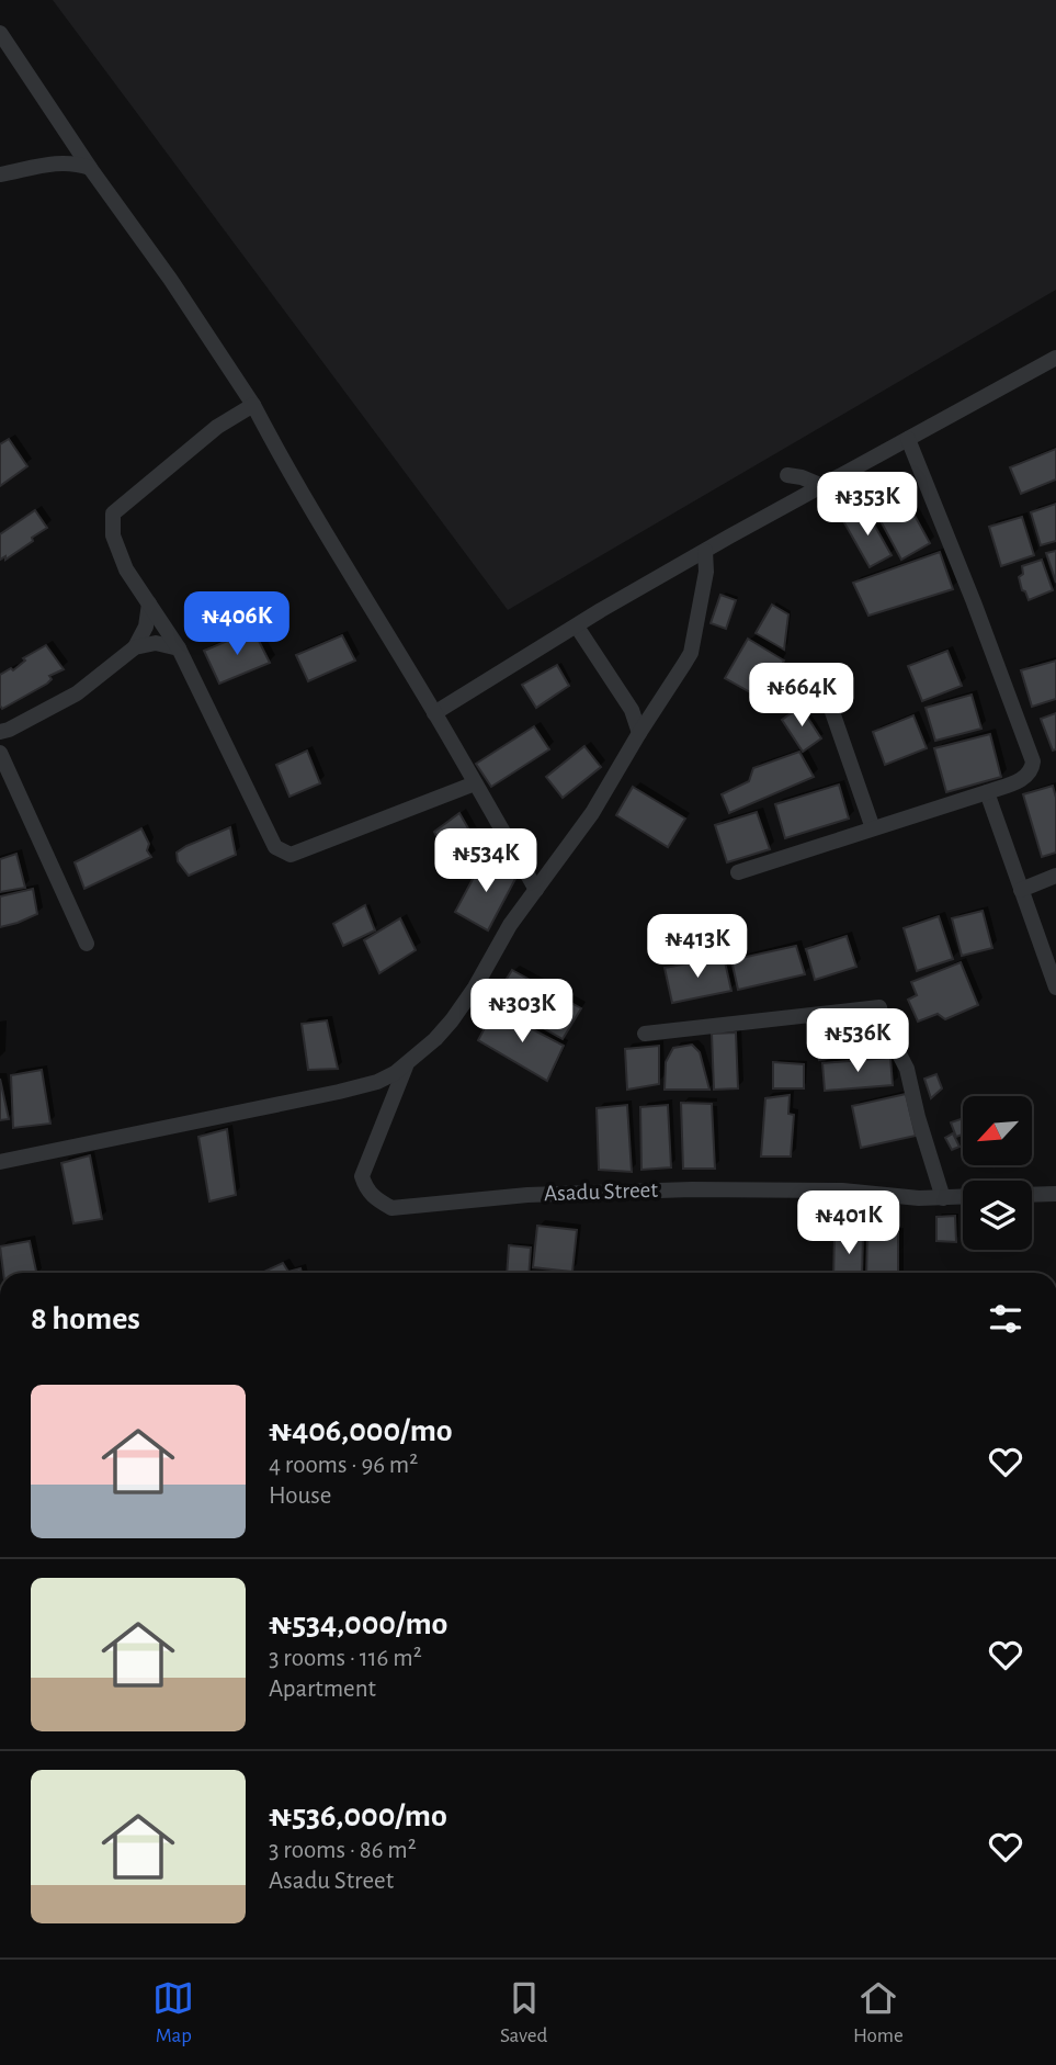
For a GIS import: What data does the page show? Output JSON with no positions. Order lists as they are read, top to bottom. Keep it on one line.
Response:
{"streets":{"street":["Asadu Street"]},"north":"bottom left","page":{"price":["₦353K","₦406K","₦664K","₦534K","₦413K","₦303K","₦536K","₦401K"],"heading":"8 homes","list":[{"name":"₦406,000/mo","note":"4 rooms · 96 m² · House"},{"name":"₦534,000/mo","note":"3 rooms · 116 m² · Apartment"},{"name":"₦536,000/mo","note":"3 rooms · 86 m² · Asadu Street"}],"tabs":["Map","Saved","Home"]}}
